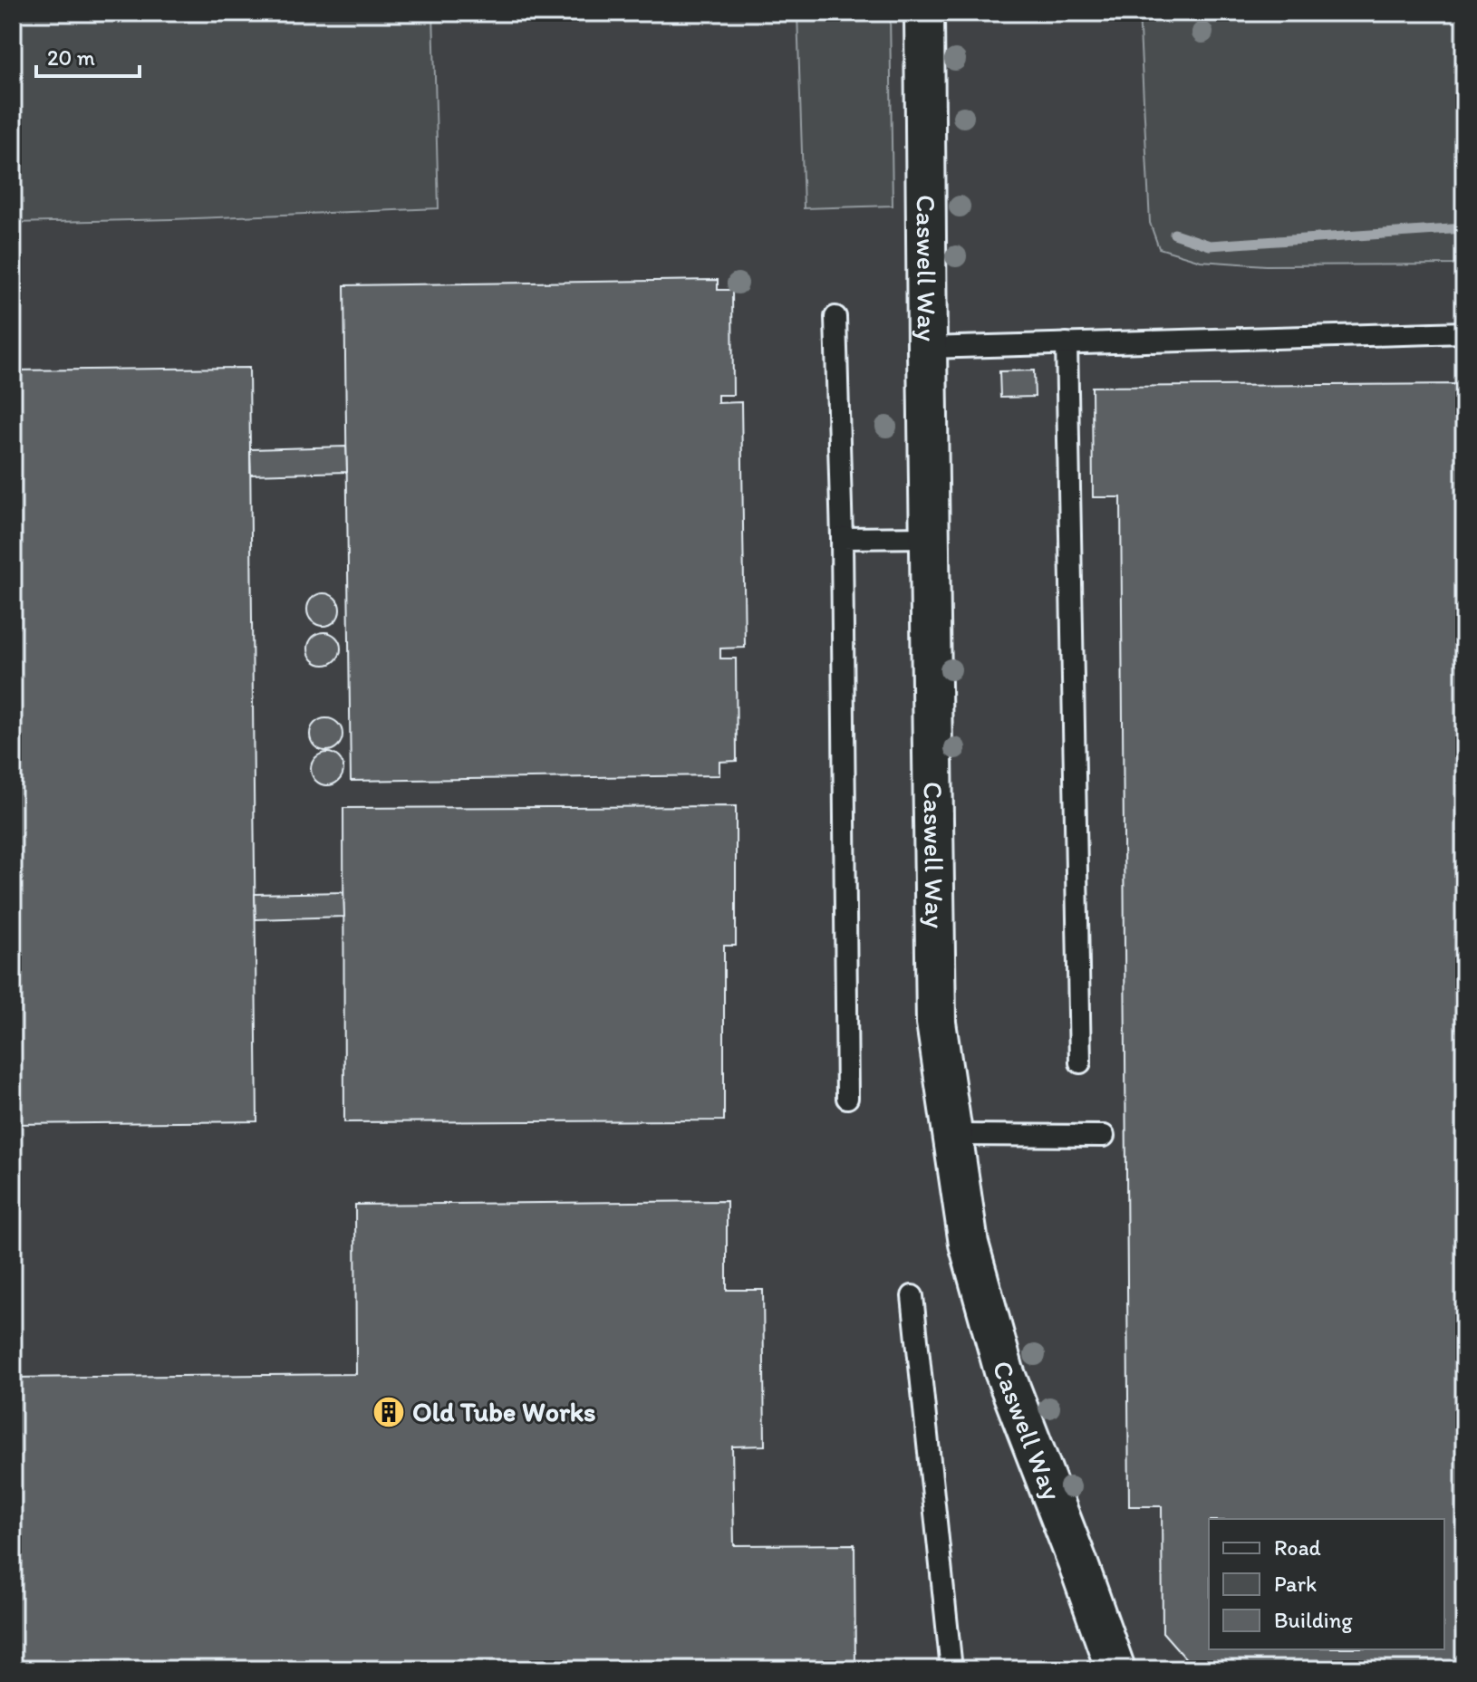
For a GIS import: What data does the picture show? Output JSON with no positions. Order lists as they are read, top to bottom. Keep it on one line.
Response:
{"streets":{"street":["Caswell Way"]},"places":{"building":["Old Tube Works"]},"legend":["Road","Park","Building"],"scale_bar":"20 m"}
